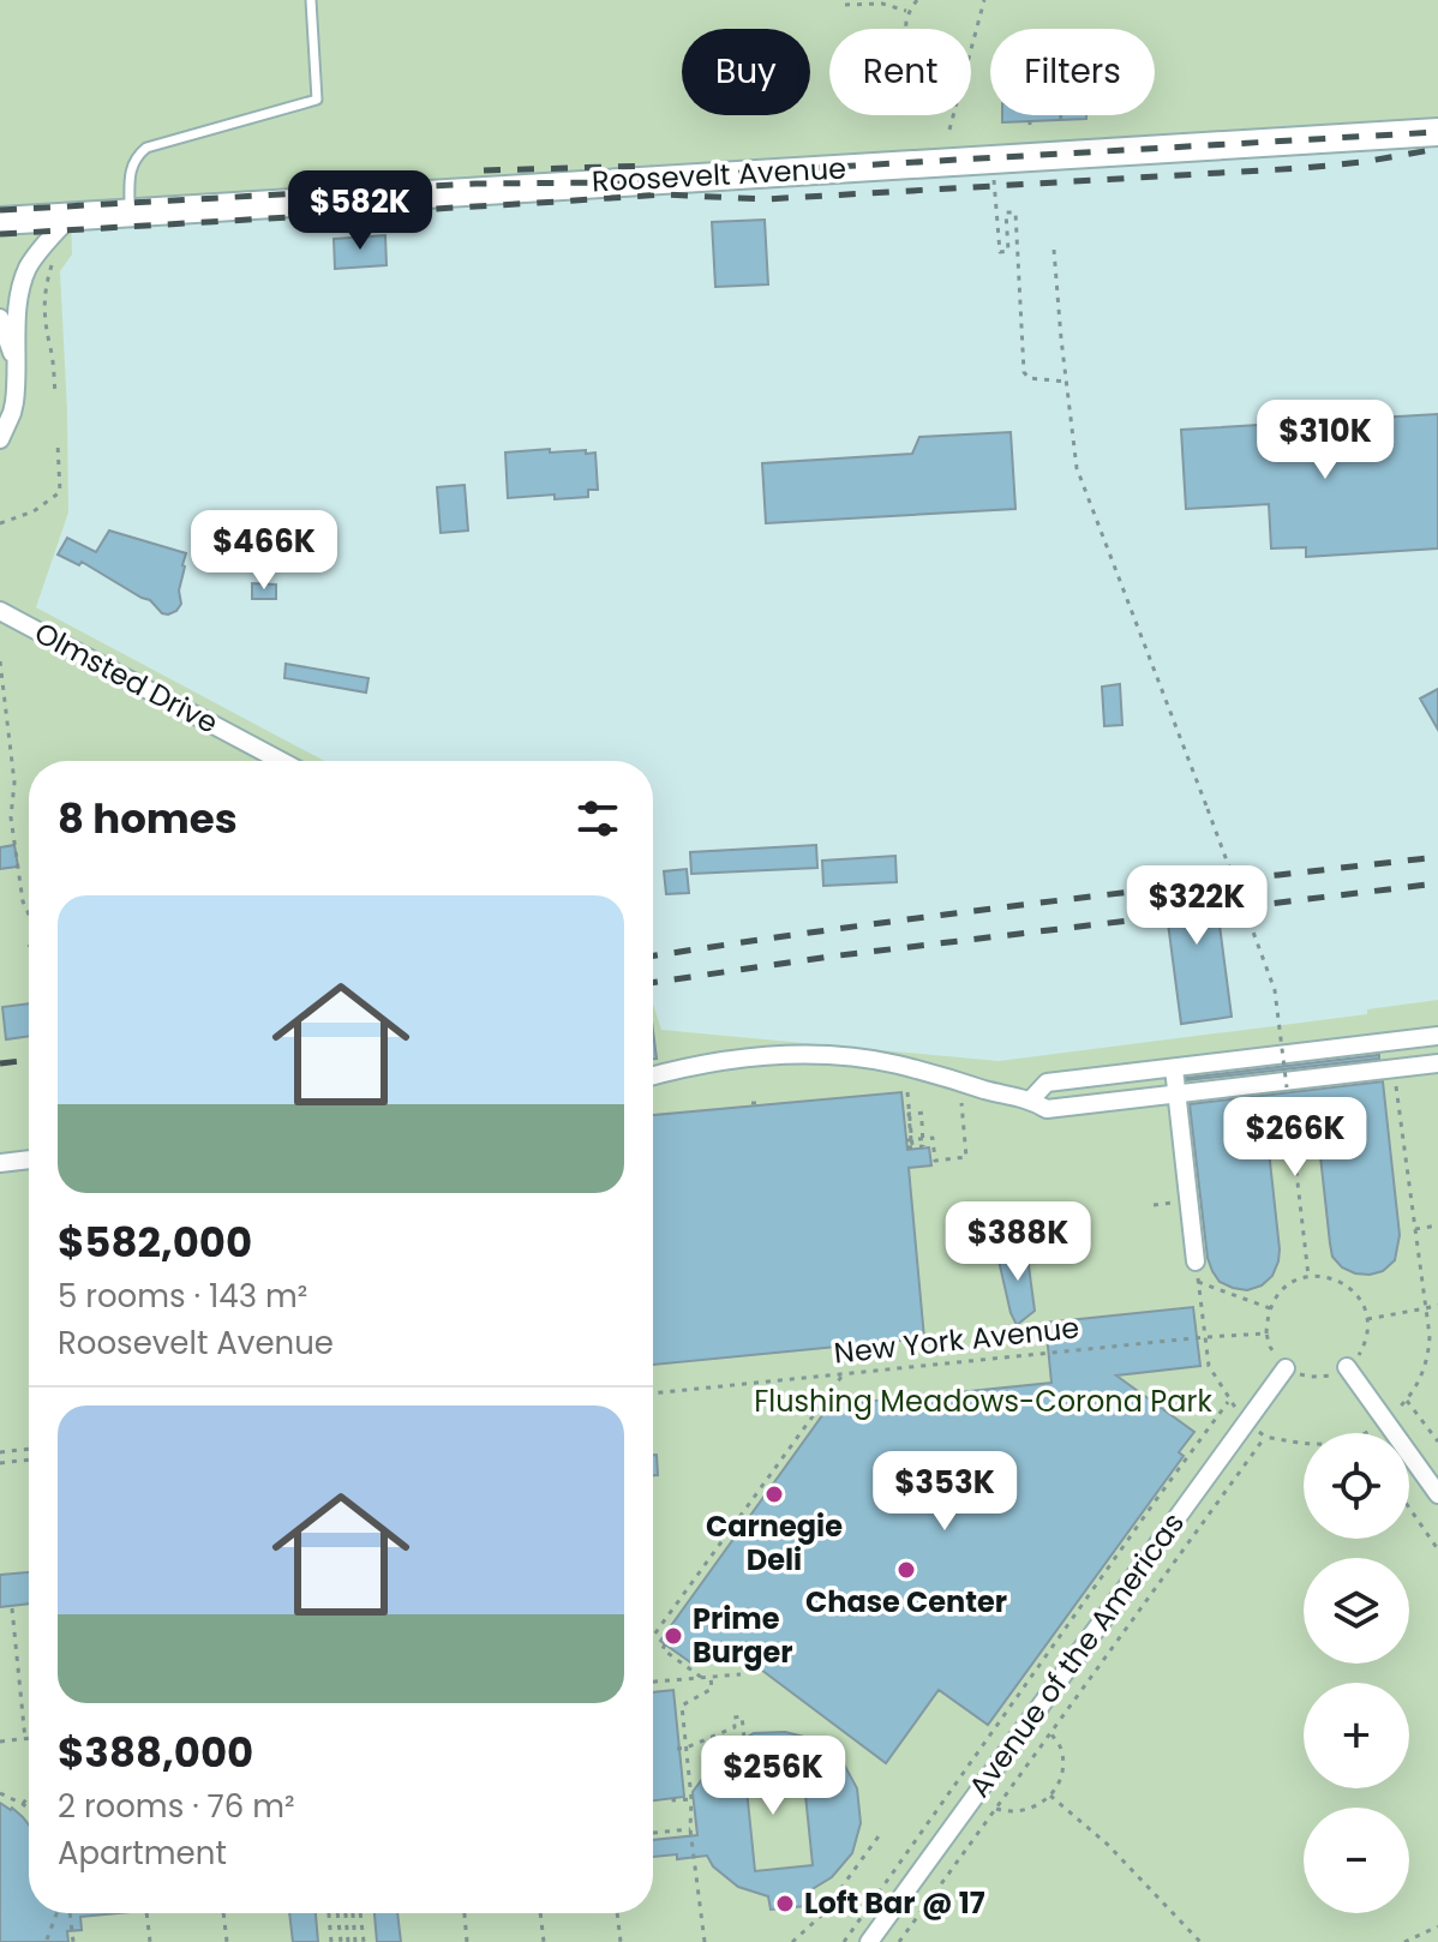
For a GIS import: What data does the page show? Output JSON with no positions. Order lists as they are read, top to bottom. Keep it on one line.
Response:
{"streets":{"main road":["Roosevelt Avenue"],"street":["Olmsted Drive","Avenue of the Americas"],"path":["New York Avenue"]},"crossings":[["New York Avenue","Avenue of the Americas"]],"parks":["Flushing Meadows-Corona Park"],"places":["Carnegie Deli","Chase Center","Prime Burger","Loft Bar @ 17"],"page":{"chip":["Buy","Rent","Filters"],"price":["$582K","$310K","$466K","$322K","$266K","$388K","$353K","$256K"],"heading":"8 homes","list":[{"name":"$582,000","note":"5 rooms · 143 m² · Roosevelt Avenue"},{"name":"$388,000","note":"2 rooms · 76 m² · Apartment"}],"map_buttons":["+","−"]}}
